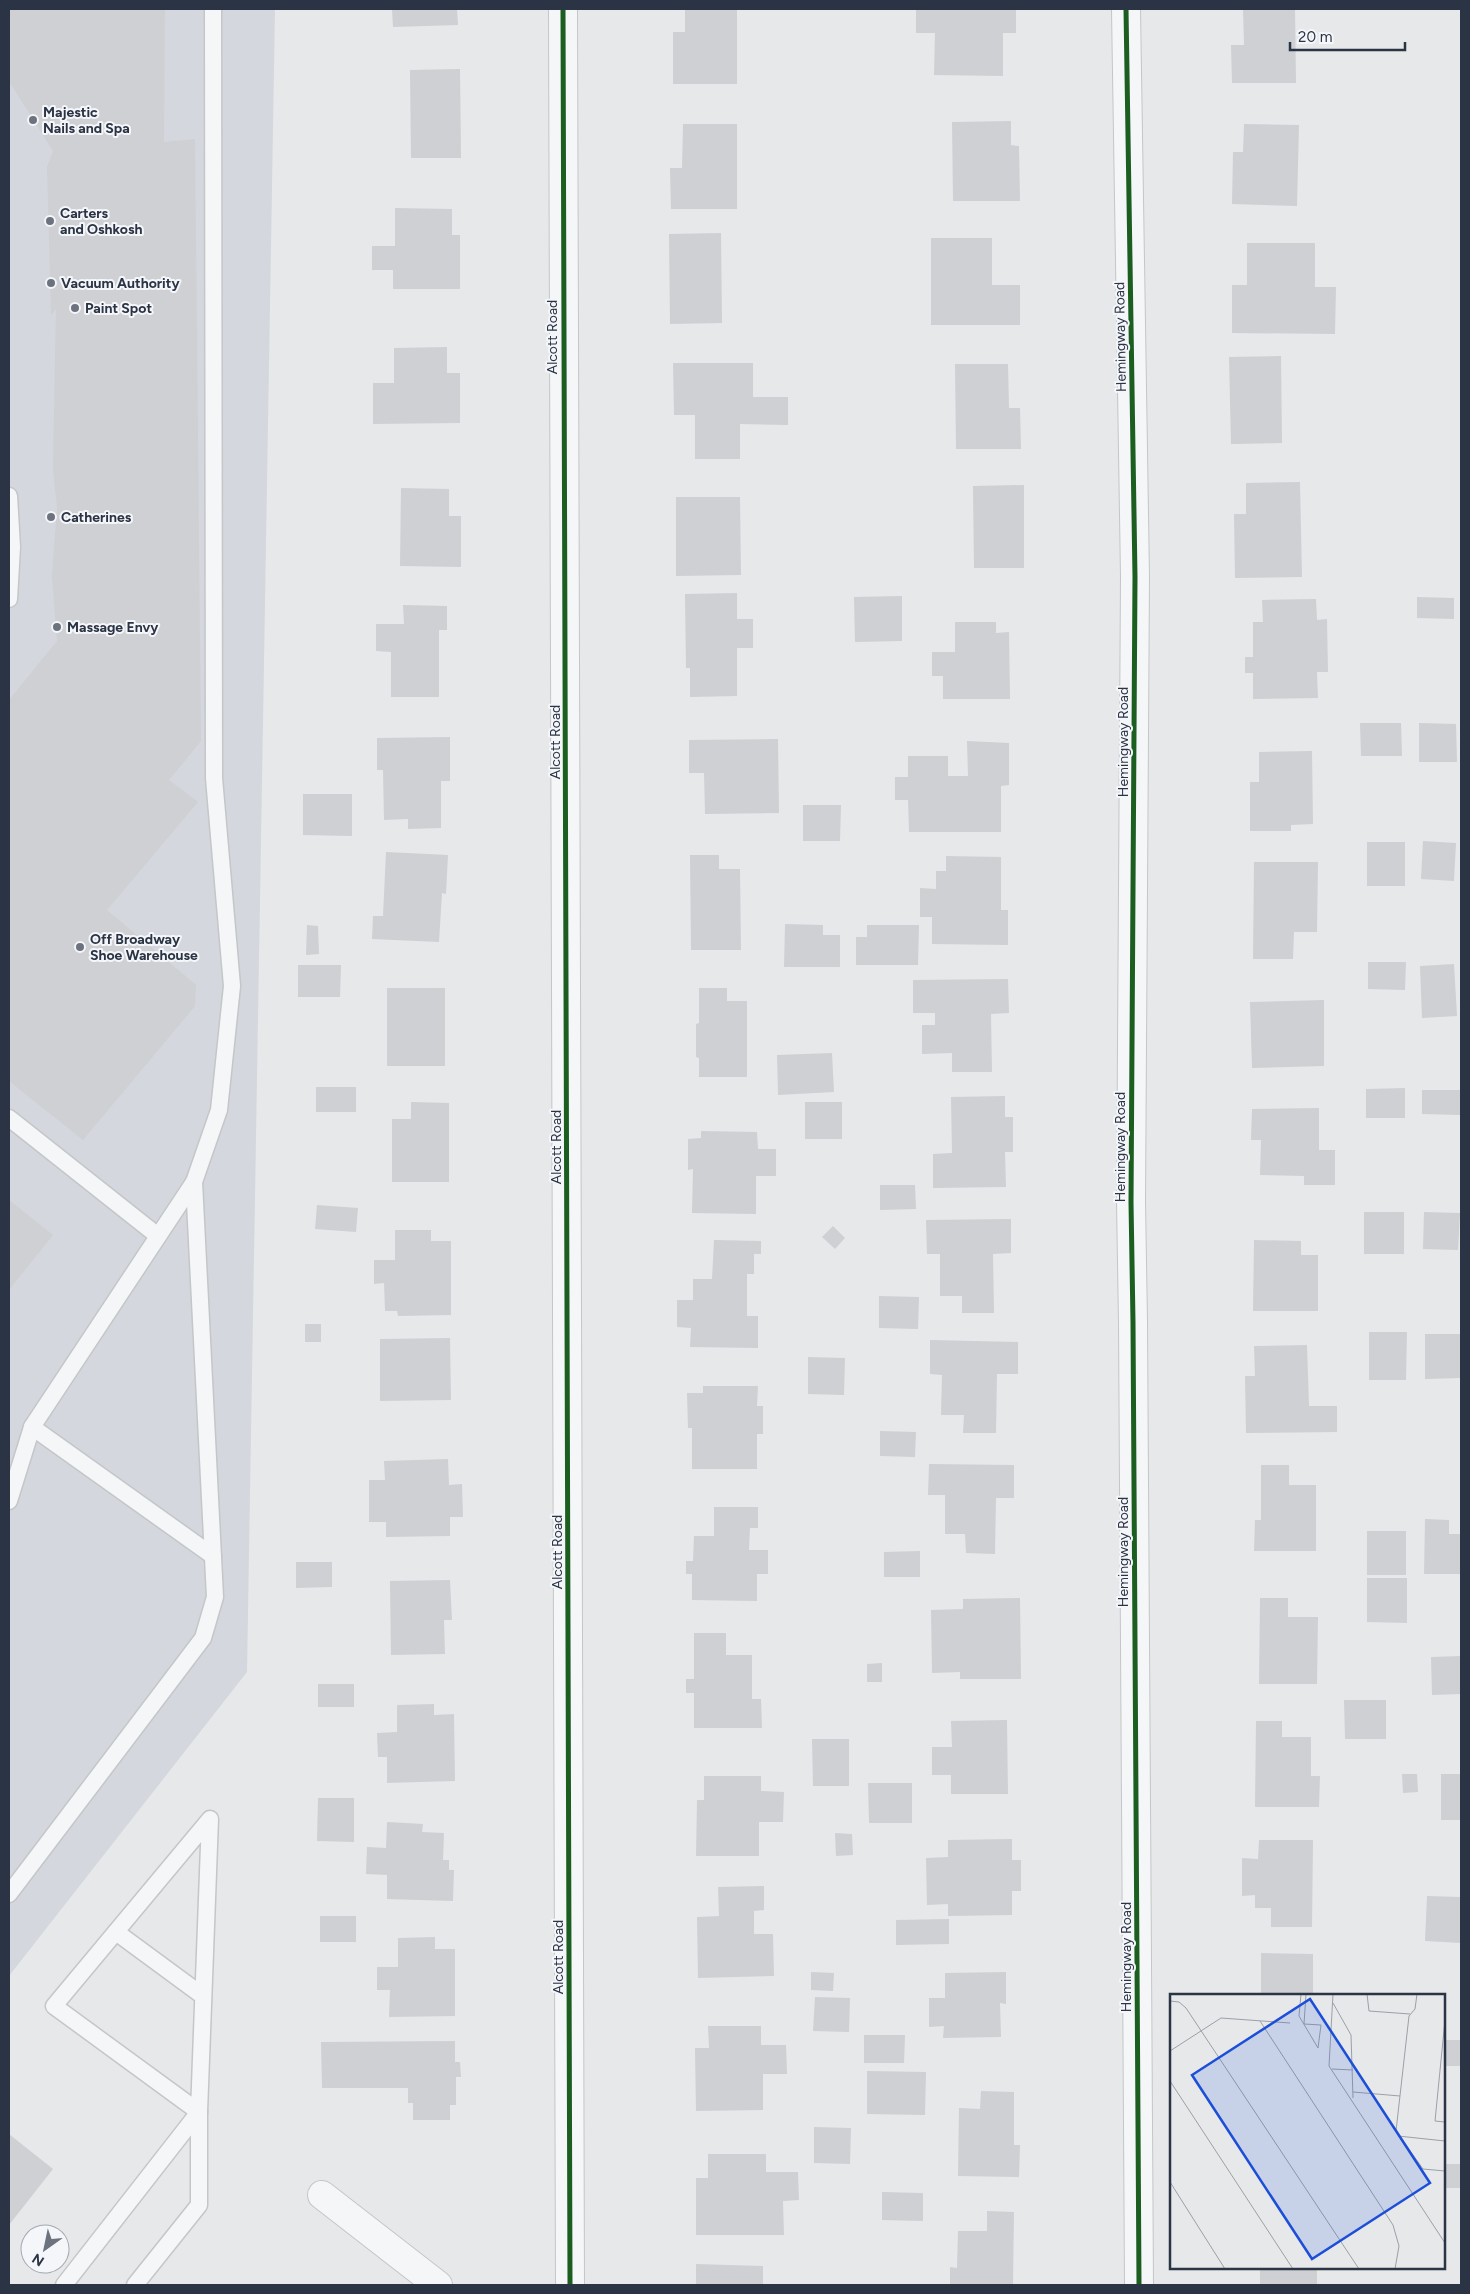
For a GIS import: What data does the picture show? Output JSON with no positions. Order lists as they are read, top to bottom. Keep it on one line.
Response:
{"streets":{"street":["Alcott Road","Hemingway Road"]},"places":["Majestic Nails and Spa","Carters and Oshkosh","Vacuum Authority","Paint Spot","Catherines","Massage Envy","Off Broadway Shoe Warehouse"],"scale_bar":"20 m","north":"bottom left"}
